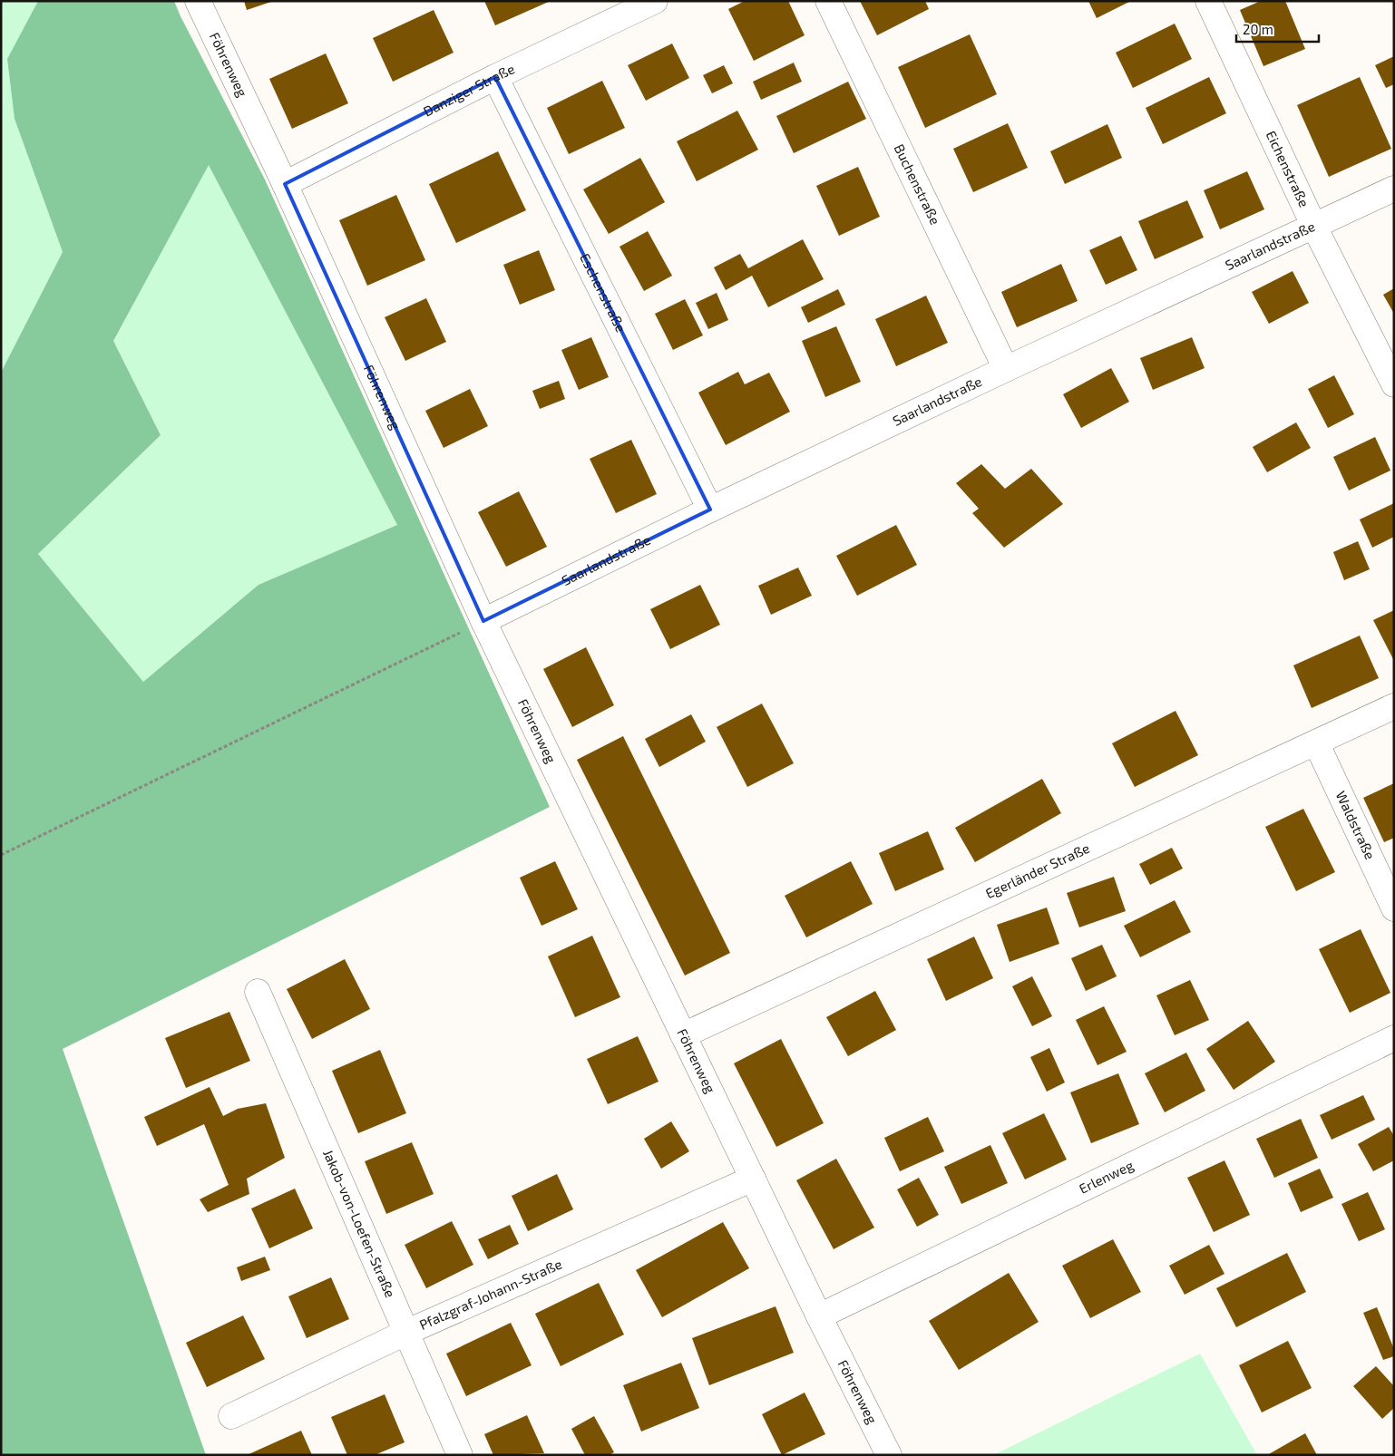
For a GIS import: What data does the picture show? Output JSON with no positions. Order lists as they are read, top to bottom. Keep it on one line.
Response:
{"streets":{"street":["Föhrenweg","Danziger Straße","Eichenstraße","Buchenstraße","Saarlandstraße","Eschenstraße","Waldstraße","Egerländer Straße","Erlenweg","Jakob-von-Loefen-Straße","Pfalzgraf-Johann-Straße"]},"crossings":[["Föhrenweg","Danziger Straße"],["Föhrenweg","Saarlandstraße"],["Föhrenweg","Egerländer Straße"],["Föhrenweg","Erlenweg"],["Föhrenweg","Pfalzgraf-Johann-Straße"],["Danziger Straße","Eschenstraße"],["Eichenstraße","Saarlandstraße"],["Buchenstraße","Saarlandstraße"],["Saarlandstraße","Eschenstraße"],["Waldstraße","Egerländer Straße"],["Jakob-von-Loefen-Straße","Pfalzgraf-Johann-Straße"]],"scale_bar":"20 m"}
